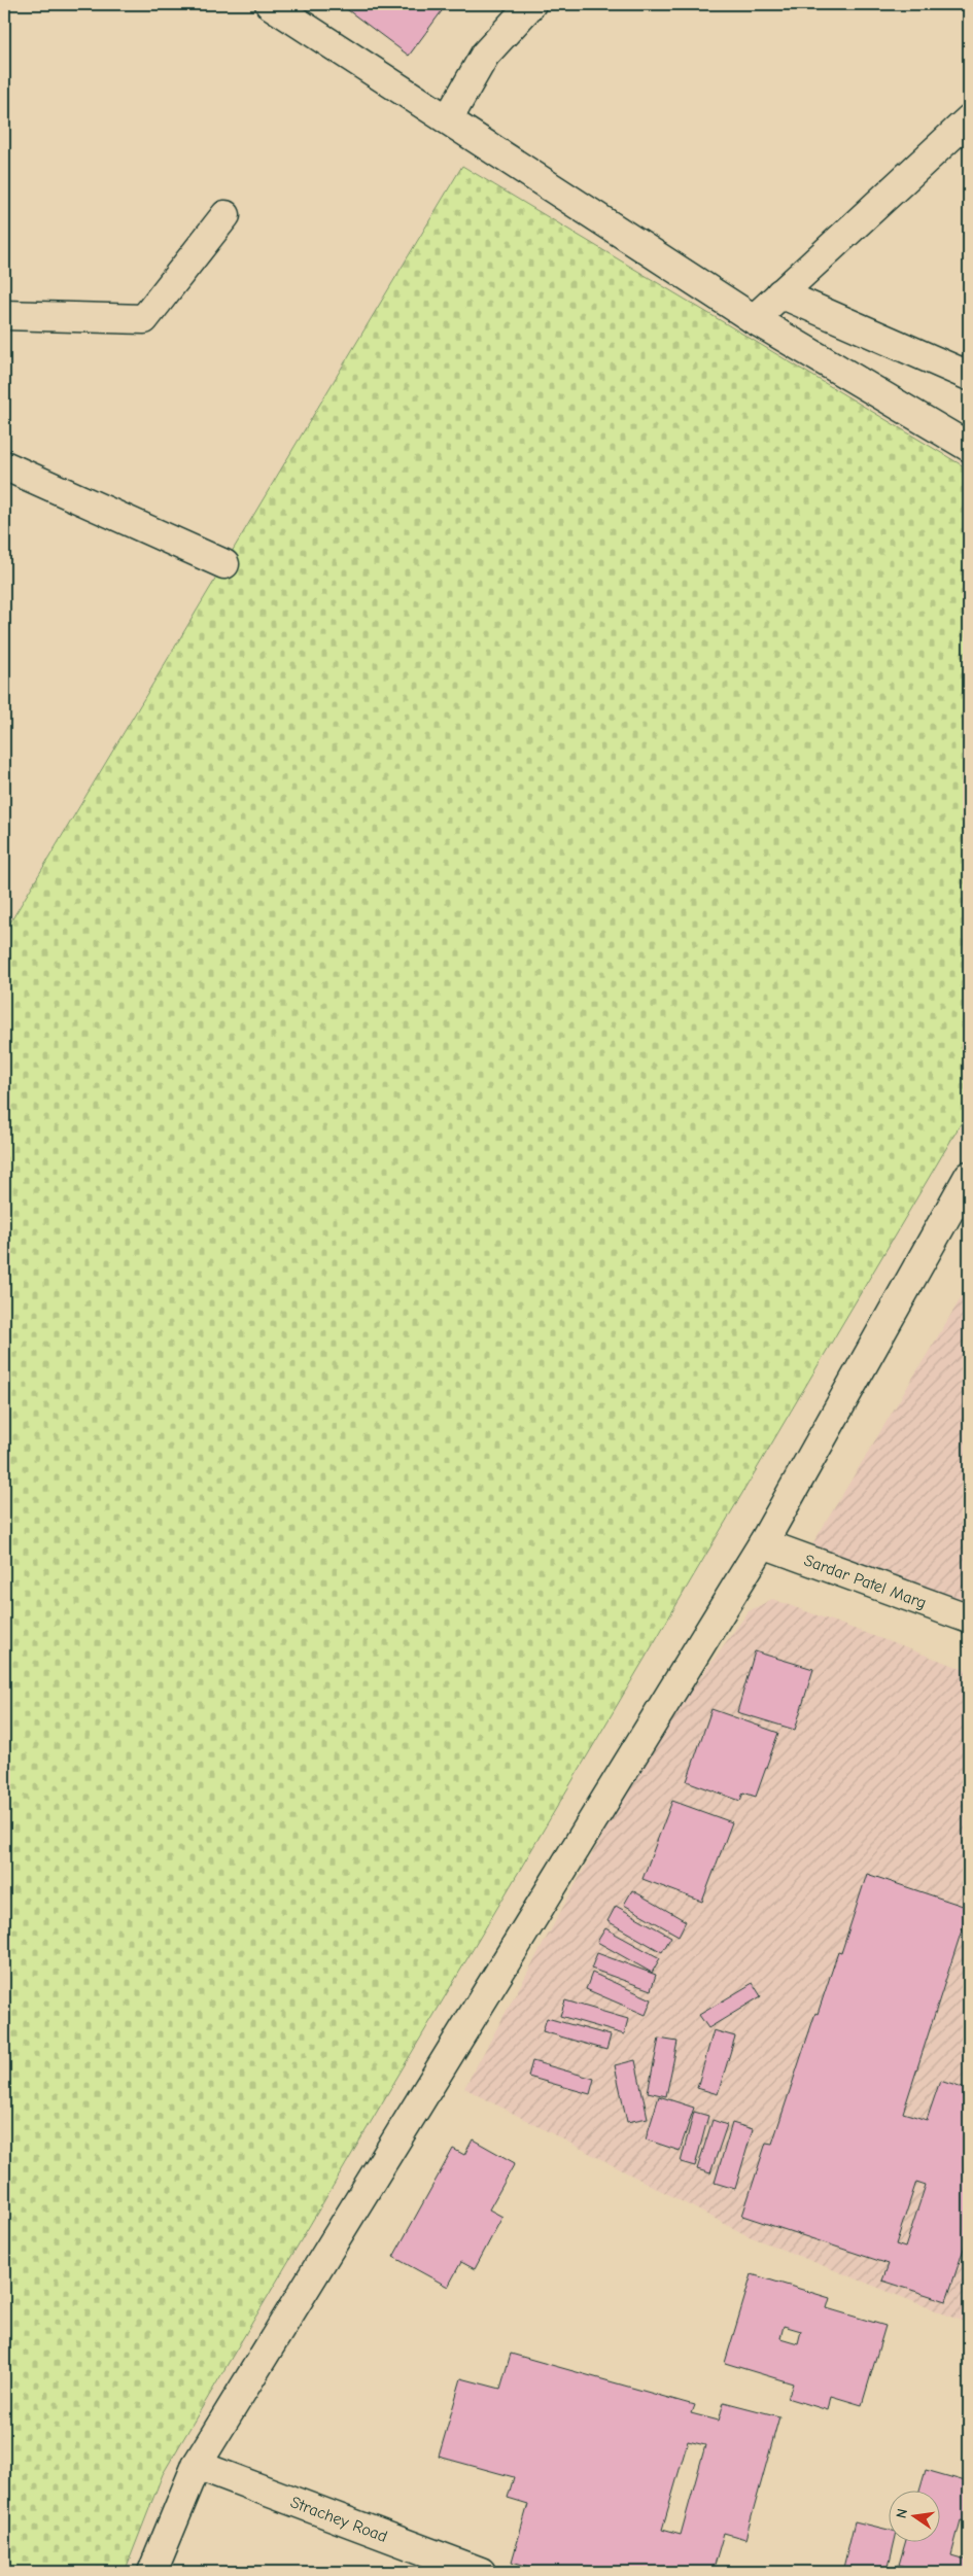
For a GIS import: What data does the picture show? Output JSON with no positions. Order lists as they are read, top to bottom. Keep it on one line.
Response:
{"streets":{"street":["Sardar Patel Marg","Strachey Road"]},"north":"left"}
